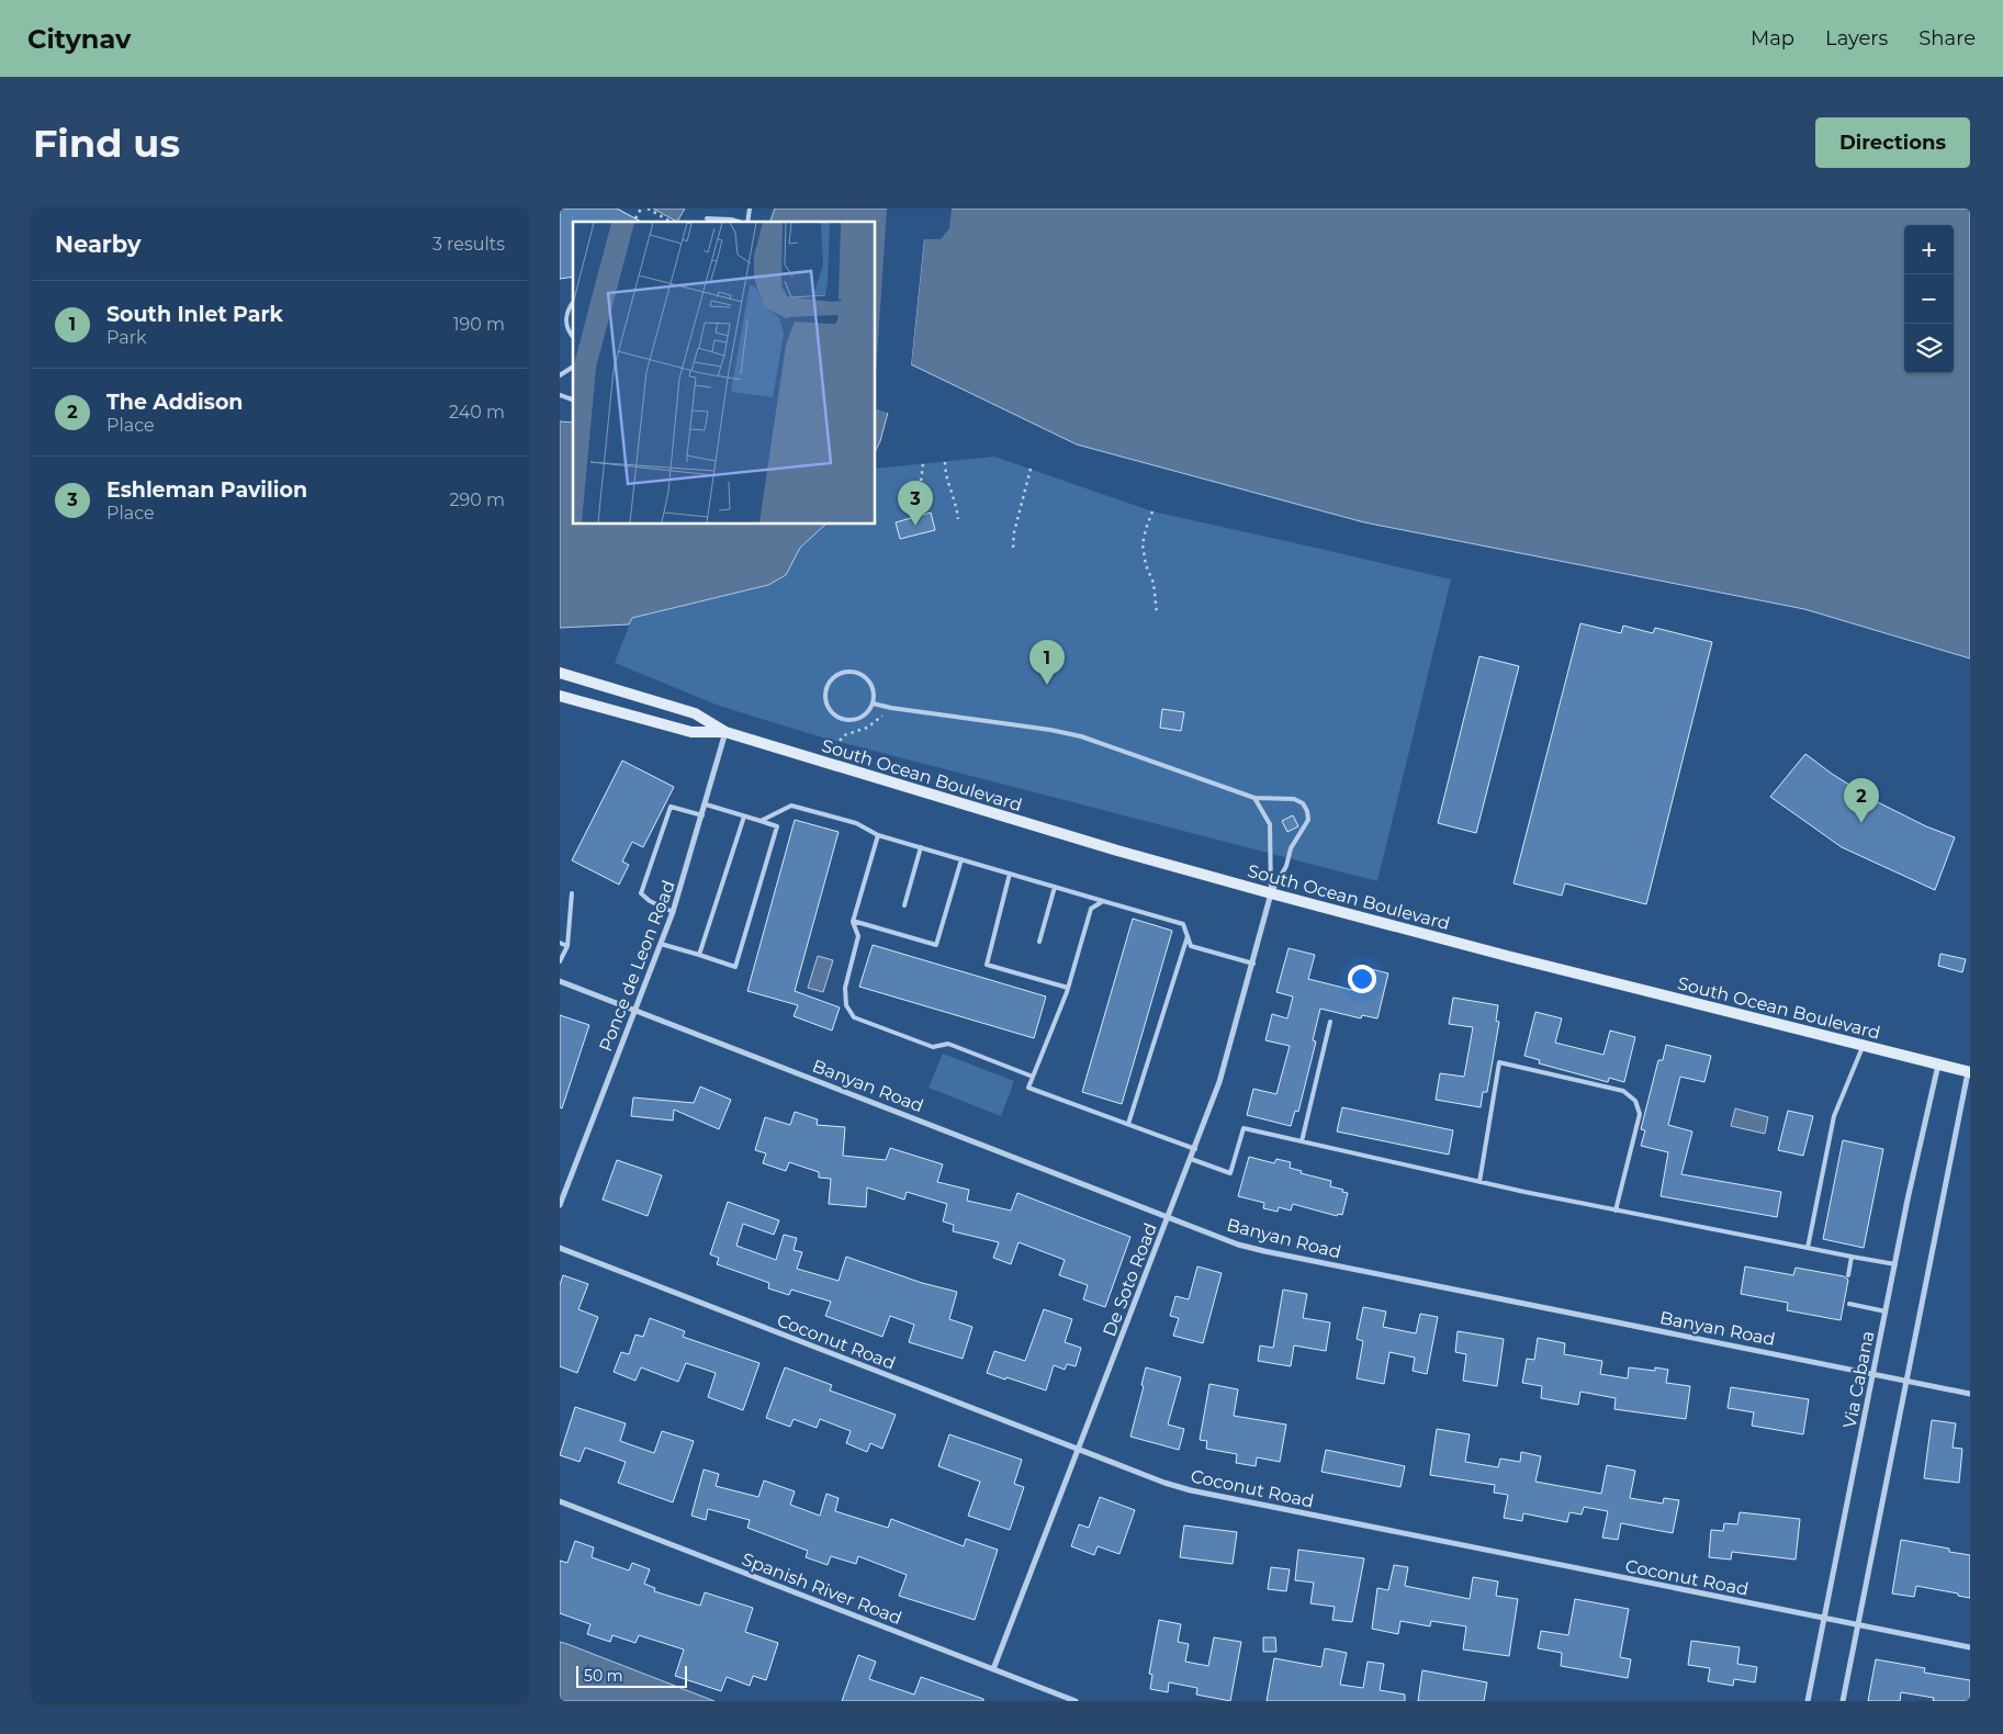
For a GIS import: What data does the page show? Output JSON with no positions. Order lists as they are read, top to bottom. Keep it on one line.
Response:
{"streets":{"main road":["South Ocean Boulevard"],"street":["Ponce de Leon Road","Banyan Road","De Soto Road","Coconut Road","Via Cabana","Spanish River Road"]},"crossings":[["South Ocean Boulevard","Ponce de Leon Road"],["South Ocean Boulevard","De Soto Road"],["South Ocean Boulevard","Via Cabana"],["Ponce de Leon Road","Banyan Road"],["Banyan Road","De Soto Road"],["Banyan Road","Via Cabana"],["De Soto Road","Coconut Road"],["De Soto Road","Spanish River Road"],["Coconut Road","Via Cabana"]],"scale_bar":"50 m","page":{"header":"Citynav","nav":["Map","Layers","Share"],"buttons":"Directions","title":"Find us","heading":["Nearby","3 results"],"map_buttons":["+","−"],"list":[{"mark":"1","name":"South Inlet Park","note":"Park","value":"190 m"},{"mark":"2","name":"The Addison","note":"Place","value":"240 m"},{"mark":"3","name":"Eshleman Pavilion","note":"Place","value":"290 m"}],"pins":["3","1","2"],"scale":"50 m"}}
